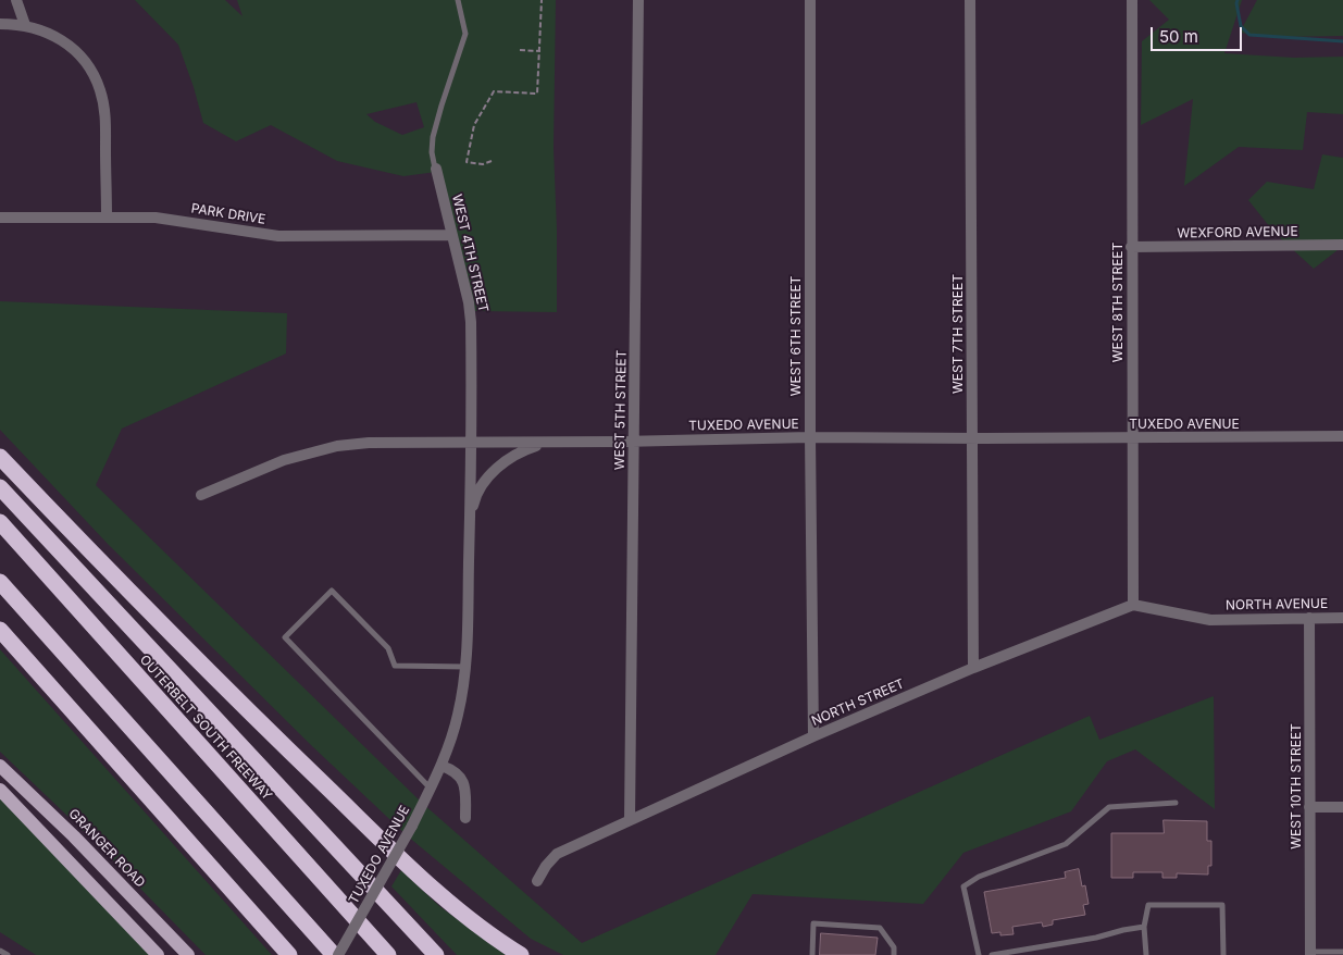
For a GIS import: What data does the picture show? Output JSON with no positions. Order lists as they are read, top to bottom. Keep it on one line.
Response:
{"streets":{"highway":["OUTERBELT SOUTH FREEWAY"],"main road":["GRANGER ROAD"],"street":["PARK DRIVE","WEXFORD AVENUE","WEST 4TH STREET","WEST 8TH STREET","WEST 7TH STREET","WEST 6TH STREET","WEST 5TH STREET","TUXEDO AVENUE","NORTH AVENUE","NORTH STREET","WEST 10TH STREET"]},"crossings":[["PARK DRIVE","WEST 4TH STREET"],["WEXFORD AVENUE","WEST 8TH STREET"],["WEST 4TH STREET","TUXEDO AVENUE"],["WEST 8TH STREET","TUXEDO AVENUE"],["WEST 8TH STREET","NORTH AVENUE"],["WEST 8TH STREET","NORTH STREET"],["WEST 7TH STREET","TUXEDO AVENUE"],["WEST 7TH STREET","NORTH STREET"],["WEST 6TH STREET","TUXEDO AVENUE"],["WEST 6TH STREET","NORTH STREET"],["WEST 5TH STREET","TUXEDO AVENUE"],["WEST 5TH STREET","NORTH STREET"],["NORTH AVENUE","NORTH STREET"],["NORTH AVENUE","WEST 10TH STREET"]],"scale_bar":"50 m"}
